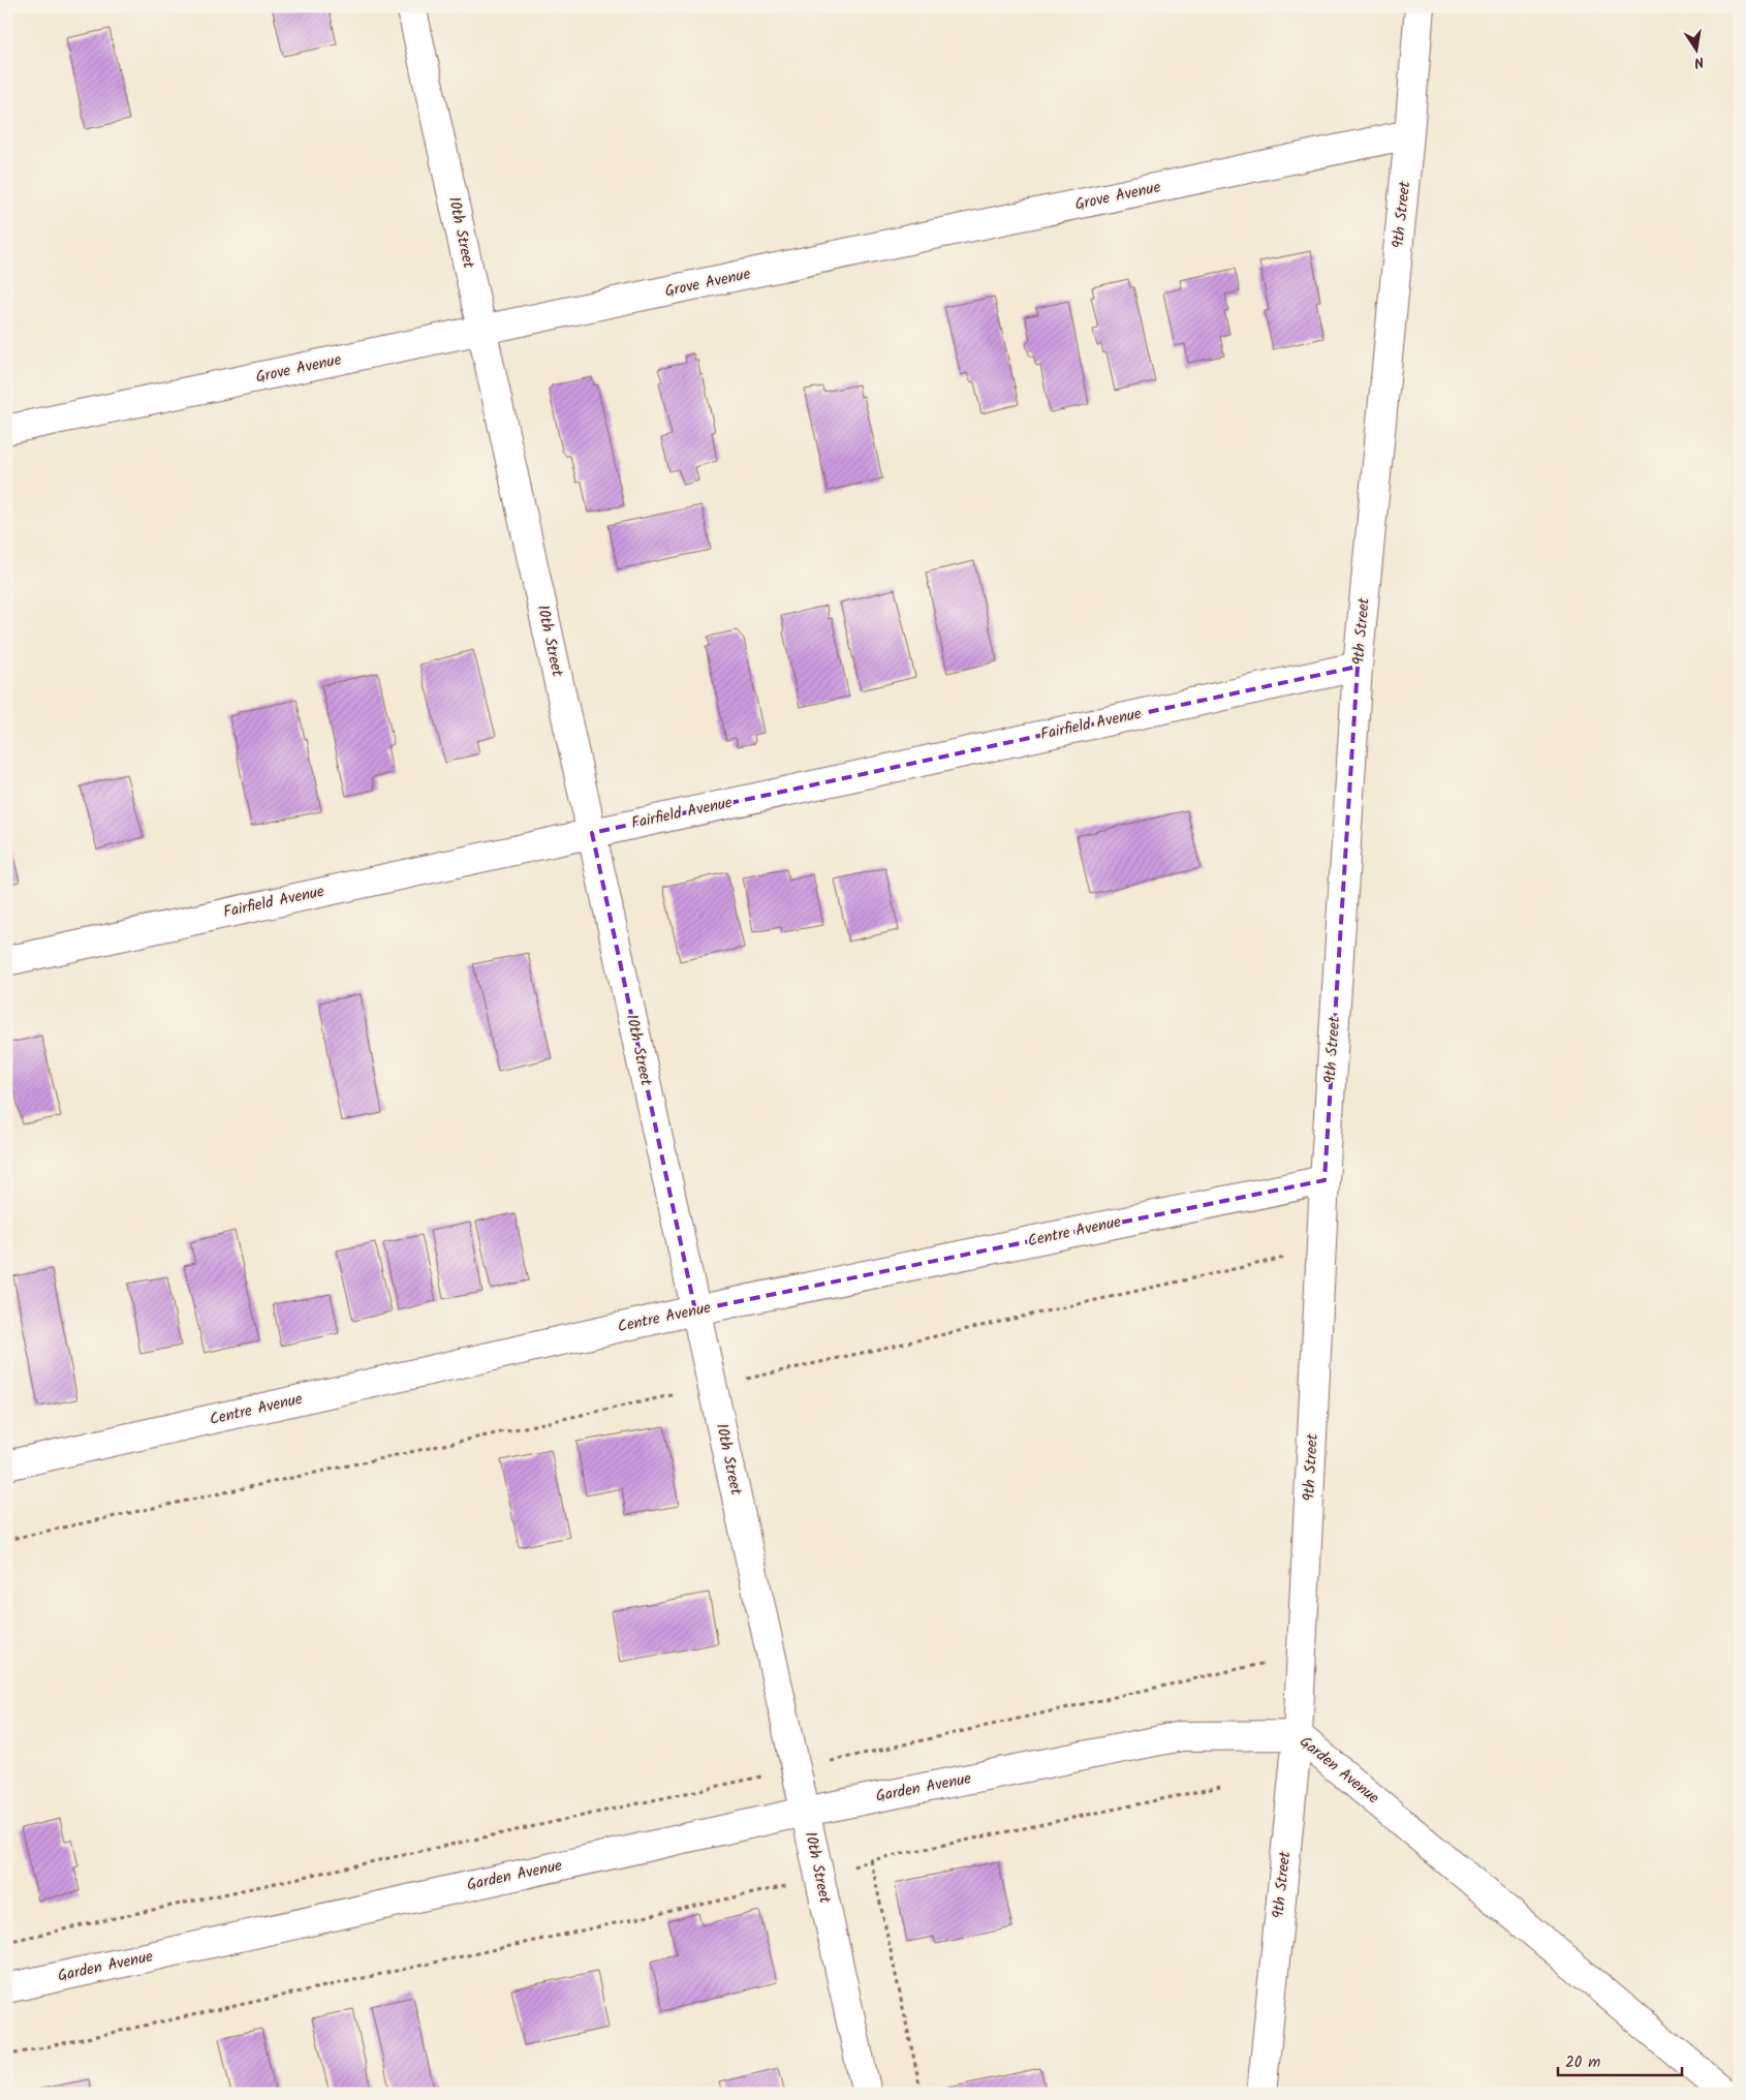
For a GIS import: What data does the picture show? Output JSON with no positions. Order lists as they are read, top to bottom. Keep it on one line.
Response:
{"streets":{"street":["Grove Avenue","9th Street","10th Street","Fairfield Avenue","Centre Avenue","Garden Avenue"]},"crossings":[["Grove Avenue","9th Street"],["Grove Avenue","10th Street"],["9th Street","Fairfield Avenue"],["9th Street","Centre Avenue"],["9th Street","Garden Avenue"],["10th Street","Fairfield Avenue"],["10th Street","Centre Avenue"],["10th Street","Garden Avenue"]],"scale_bar":"20 m","north":"bottom"}
